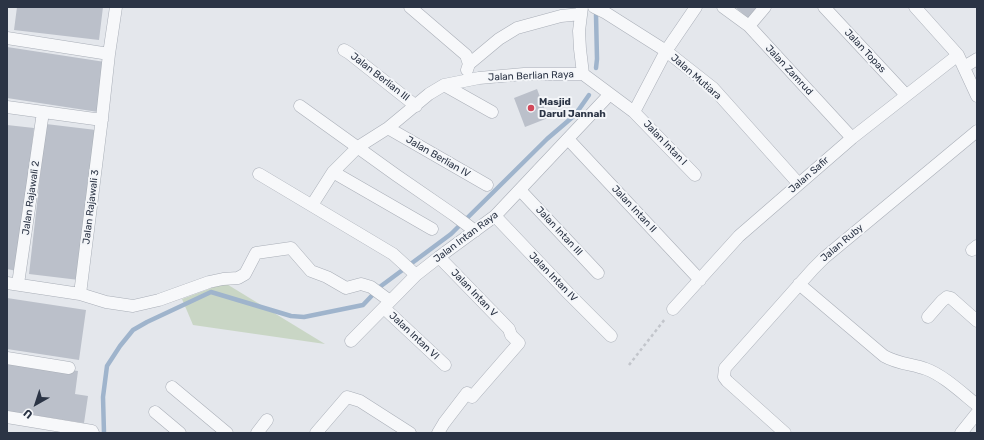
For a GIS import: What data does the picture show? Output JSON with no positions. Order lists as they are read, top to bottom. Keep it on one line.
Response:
{"streets":{"street":["Jalan Topas","Jalan Zamrud","Jalan Berlian Raya","Jalan Berlian III","Jalan Mutiara","Jalan Intan I","Jalan Berlian IV","Jalan Safir","Jalan Rajawali 2","Jalan Rajawali 3","Jalan Intan II","Jalan Intan III","Jalan Intan Raya","Jalan Ruby","Jalan Intan IV","Jalan Intan V","Jalan Intan VI"]},"crossings":[["Jalan Topas","Jalan Safir"],["Jalan Zamrud","Jalan Safir"],["Jalan Berlian Raya","Jalan Berlian III"],["Jalan Berlian Raya","Jalan Intan I"],["Jalan Berlian Raya","Jalan Berlian IV"],["Jalan Mutiara","Jalan Safir"],["Jalan Intan I","Jalan Intan Raya"],["Jalan Safir","Jalan Intan II"],["Jalan Rajawali 3","Jalan Intan VI"],["Jalan Intan II","Jalan Intan Raya"],["Jalan Intan III","Jalan Intan Raya"],["Jalan Intan Raya","Jalan Intan IV"],["Jalan Intan Raya","Jalan Intan V"],["Jalan Intan Raya","Jalan Intan VI"]],"places":["Masjid Darul Jannah"],"north":"bottom left"}
